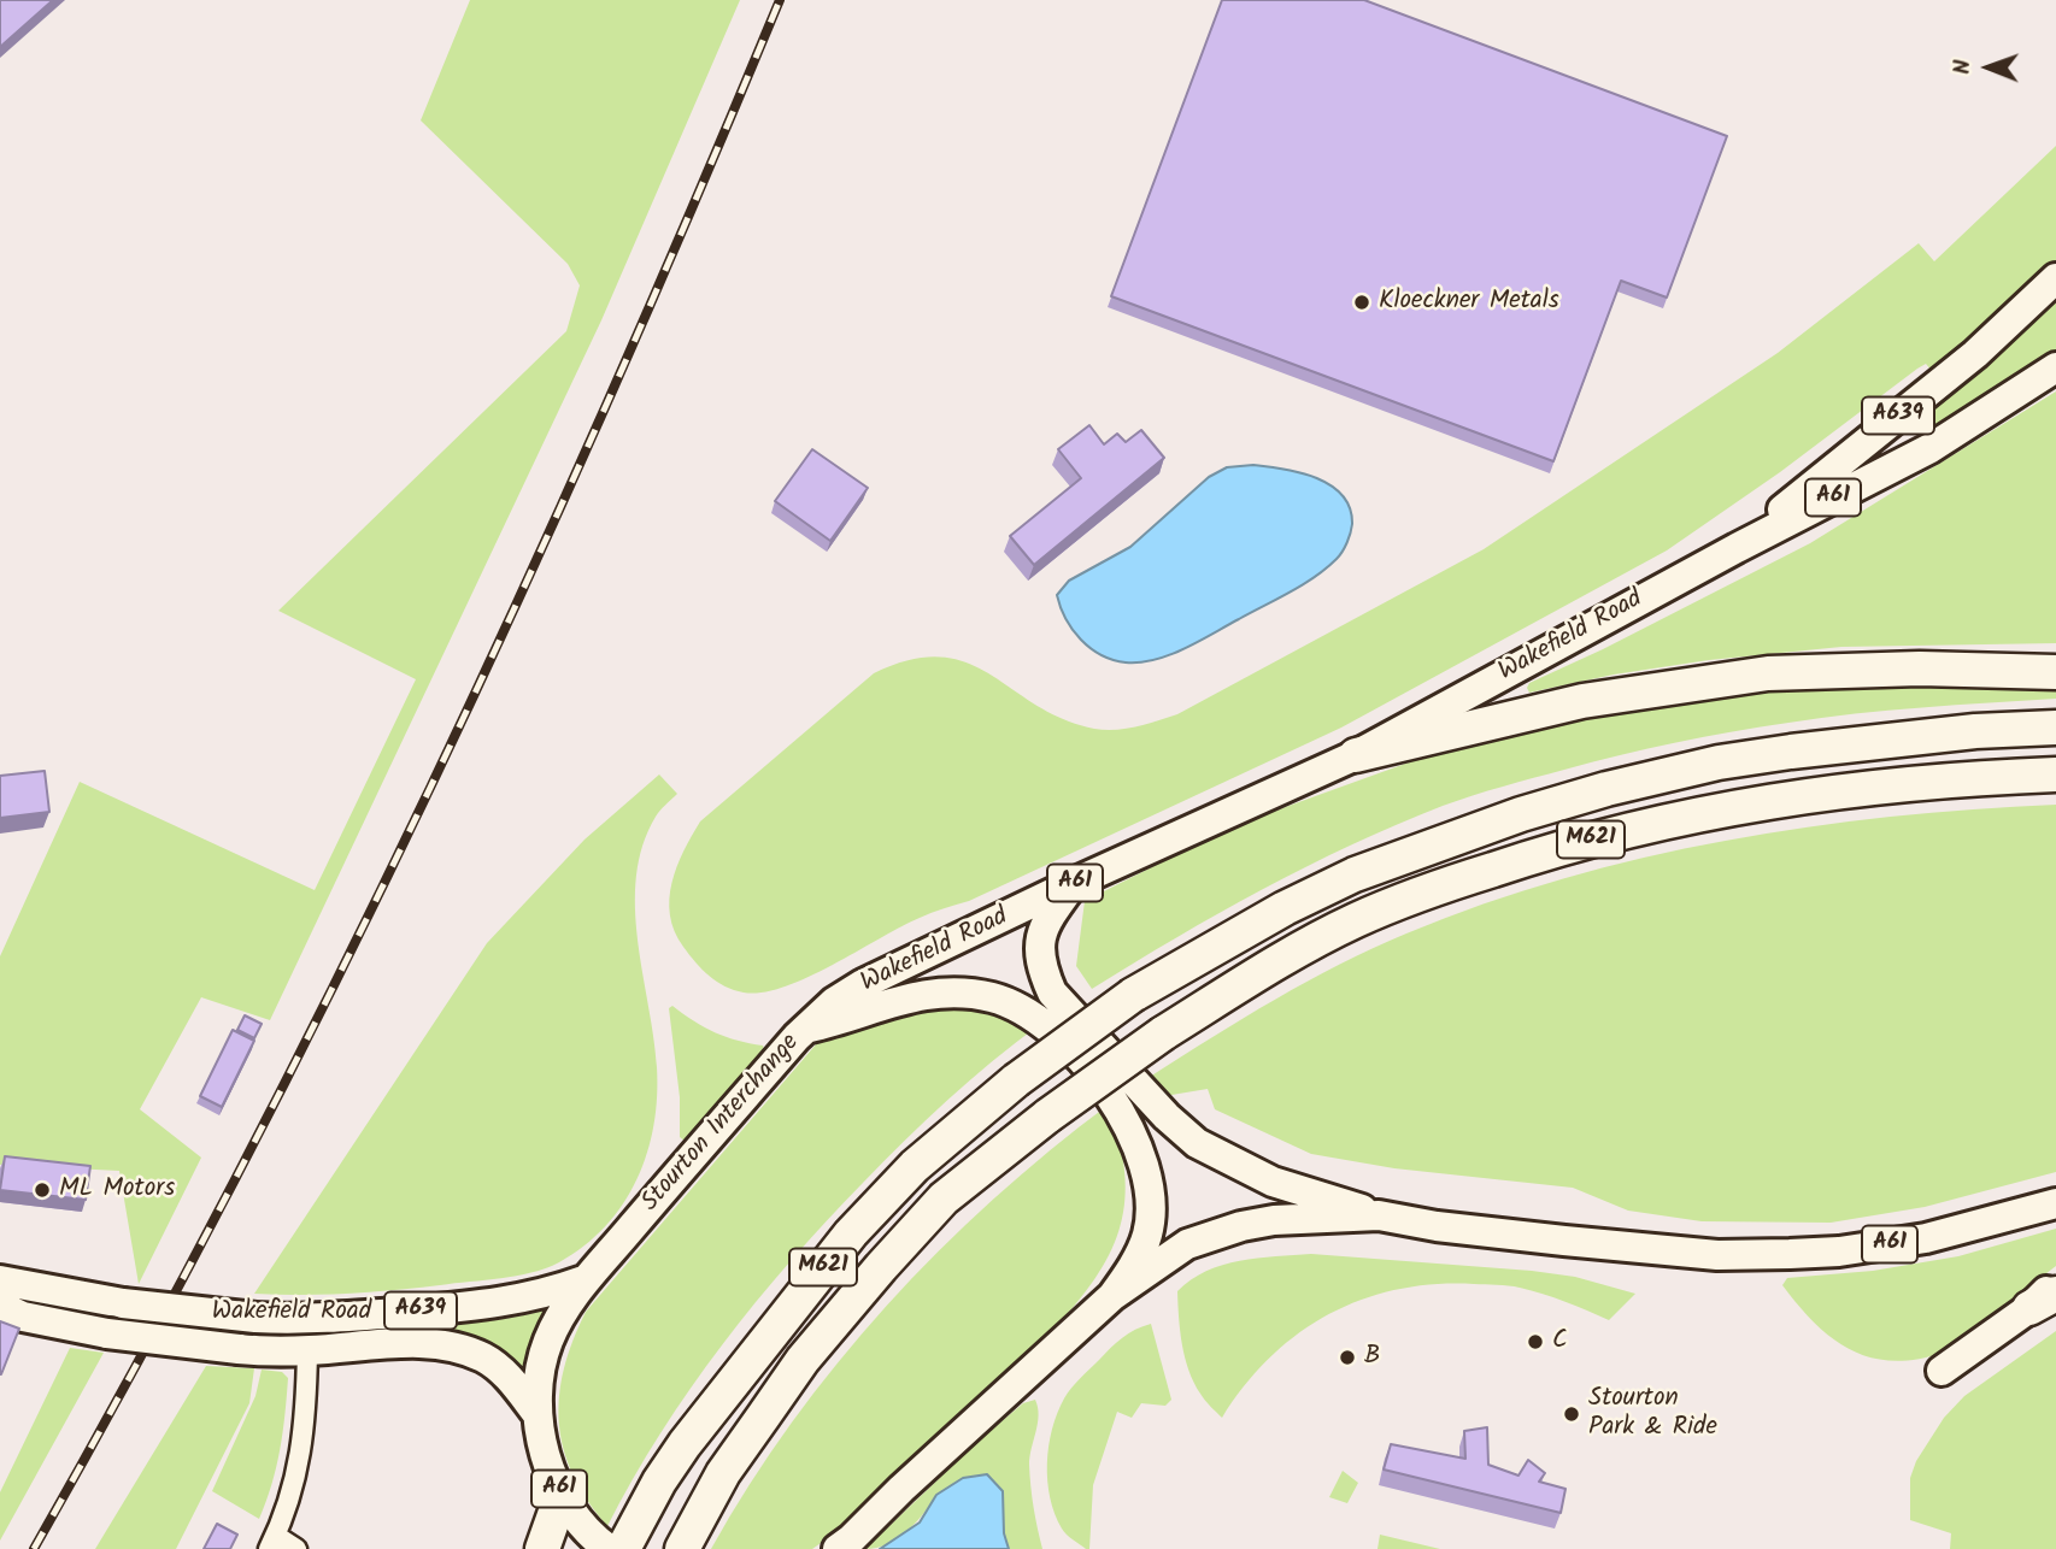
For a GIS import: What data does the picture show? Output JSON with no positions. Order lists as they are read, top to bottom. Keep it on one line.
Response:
{"streets":{"highway":["M621"],"main road":["A639","A61","Wakefield Road","Stourton Interchange"]},"crossings":[["A639","Wakefield Road"],["A61","Wakefield Road"],["A61","Stourton Interchange"],["Wakefield Road","Stourton Interchange"]],"places":["Kloeckner Metals","ML Motors","C","B","Stourton Park & Ride"],"north":"left"}
